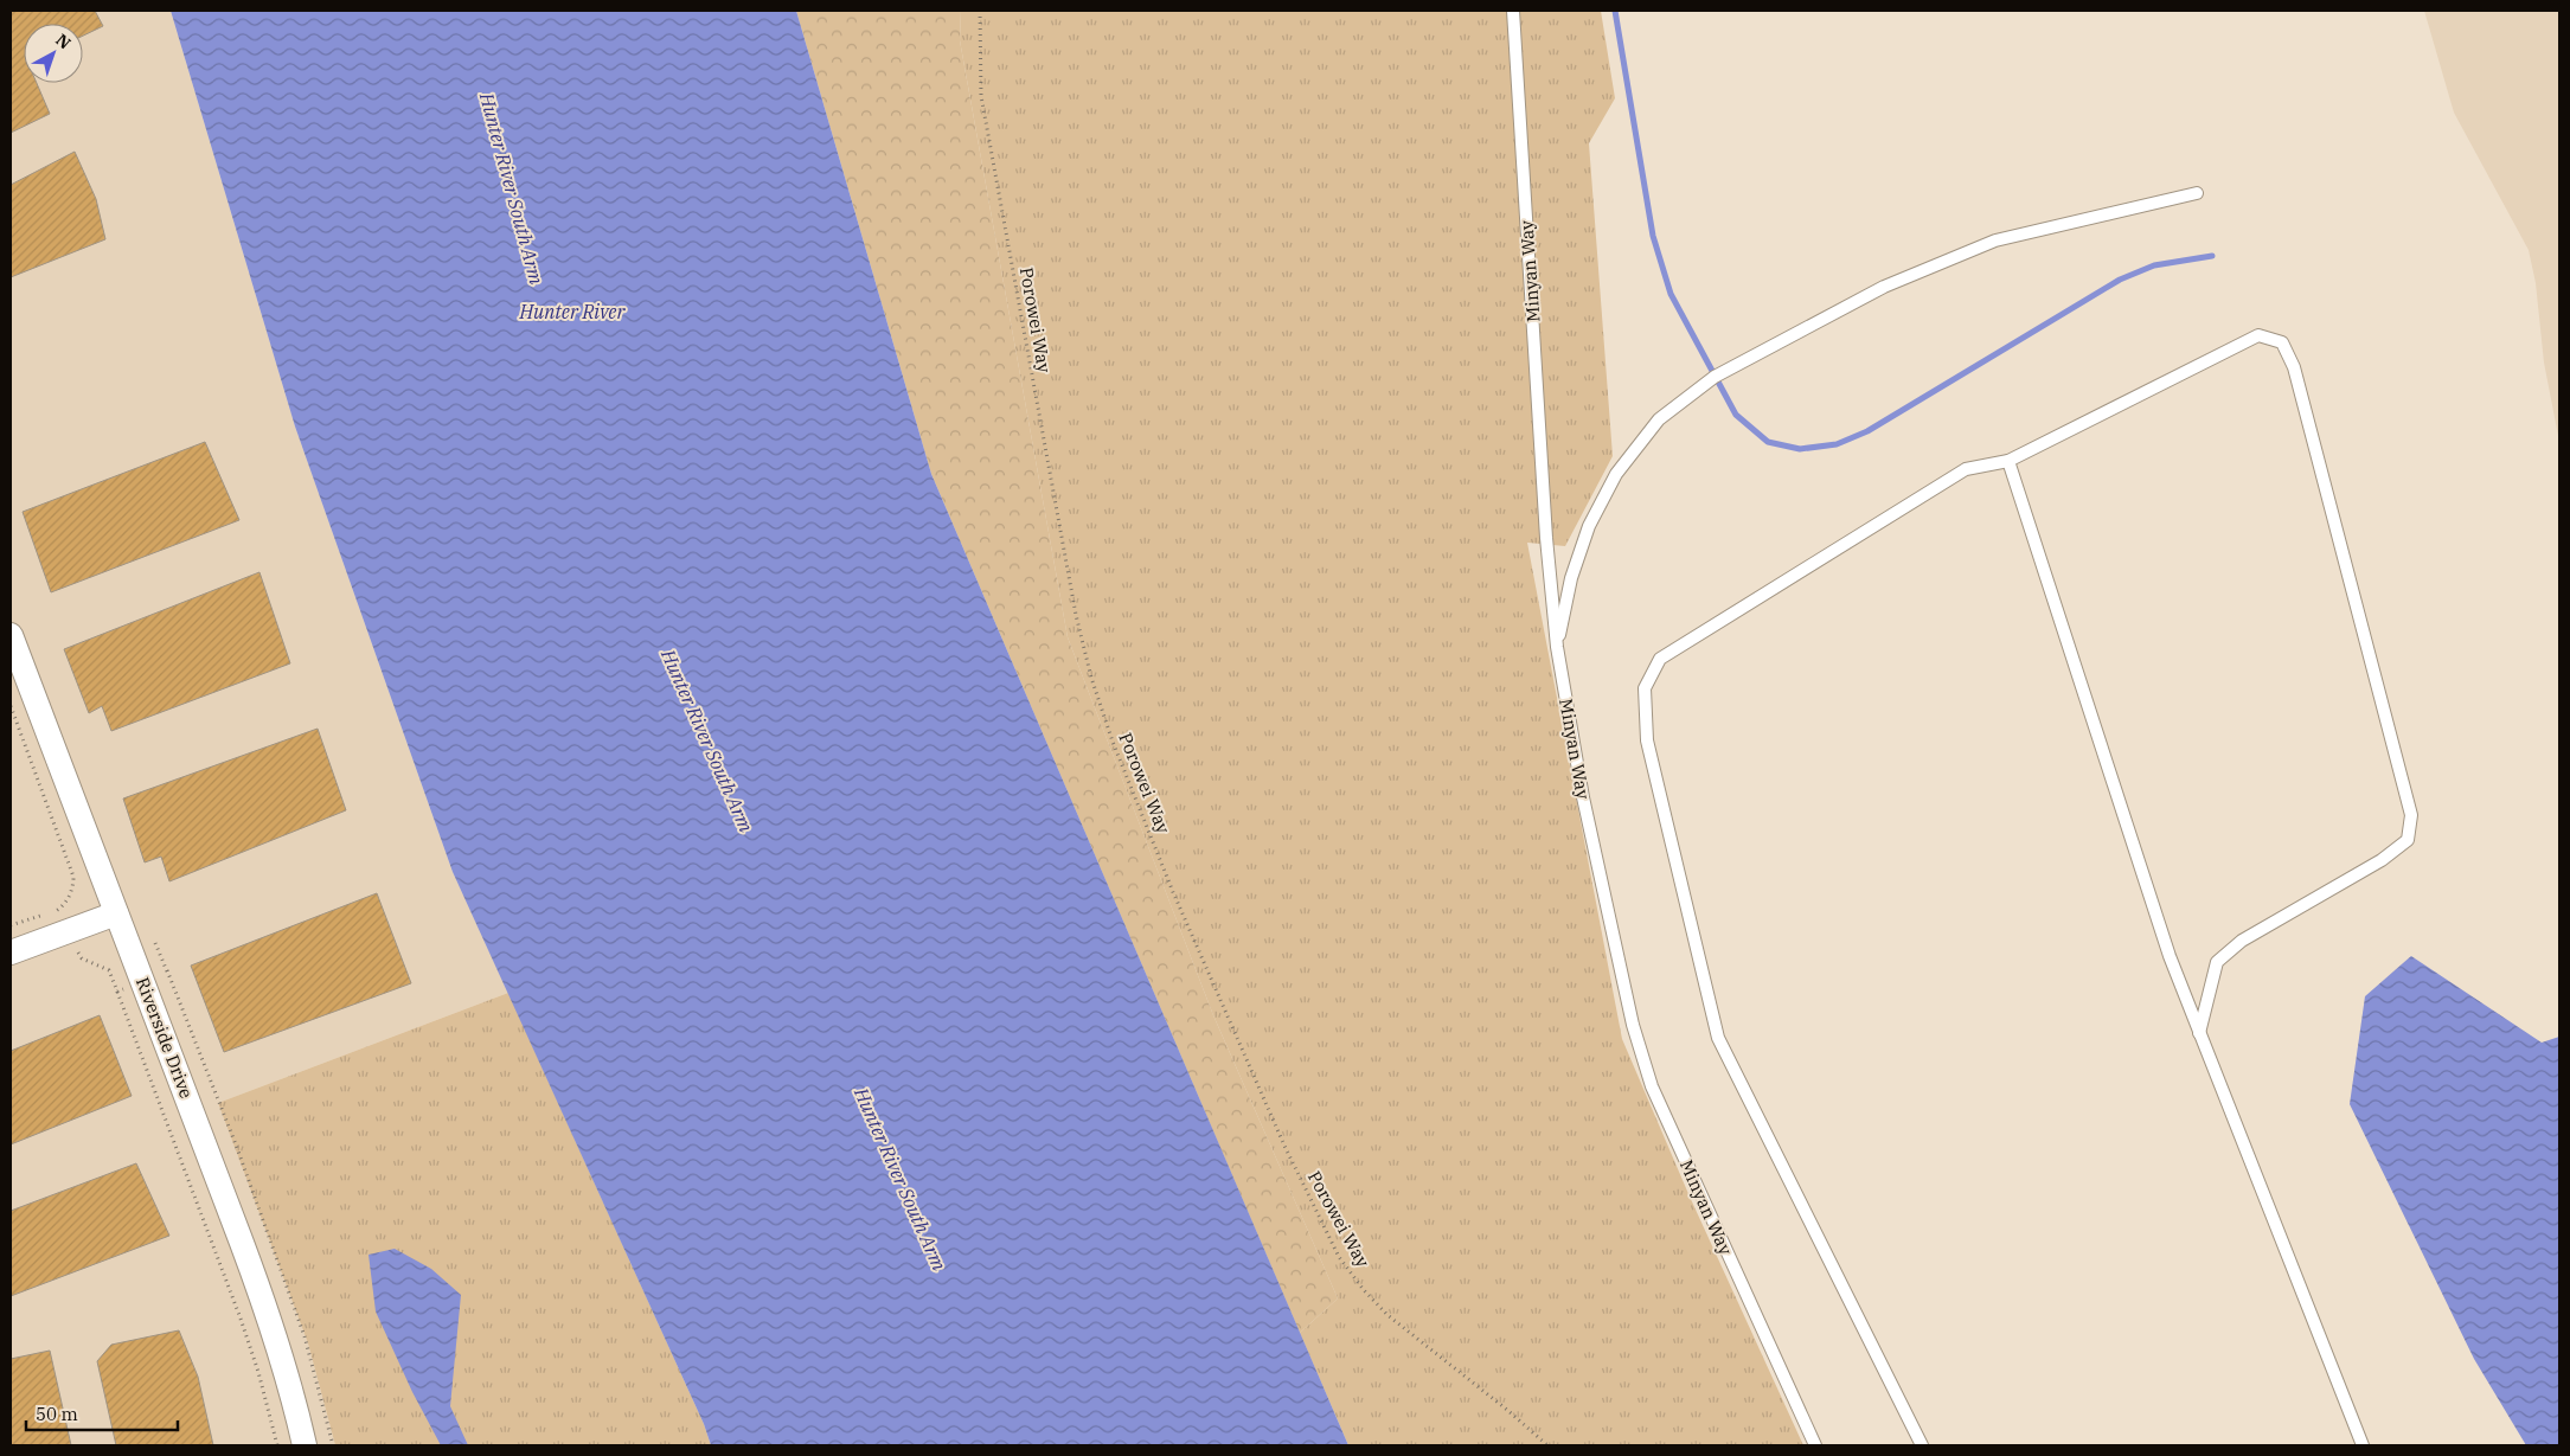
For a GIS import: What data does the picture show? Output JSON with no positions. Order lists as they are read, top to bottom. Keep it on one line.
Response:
{"streets":{"street":["Riverside Drive"],"lane":["Minyan Way"],"path":["Porowei Way"]},"water":["Hunter River South Arm","Hunter River"],"scale_bar":"50 m","north":"top right"}
